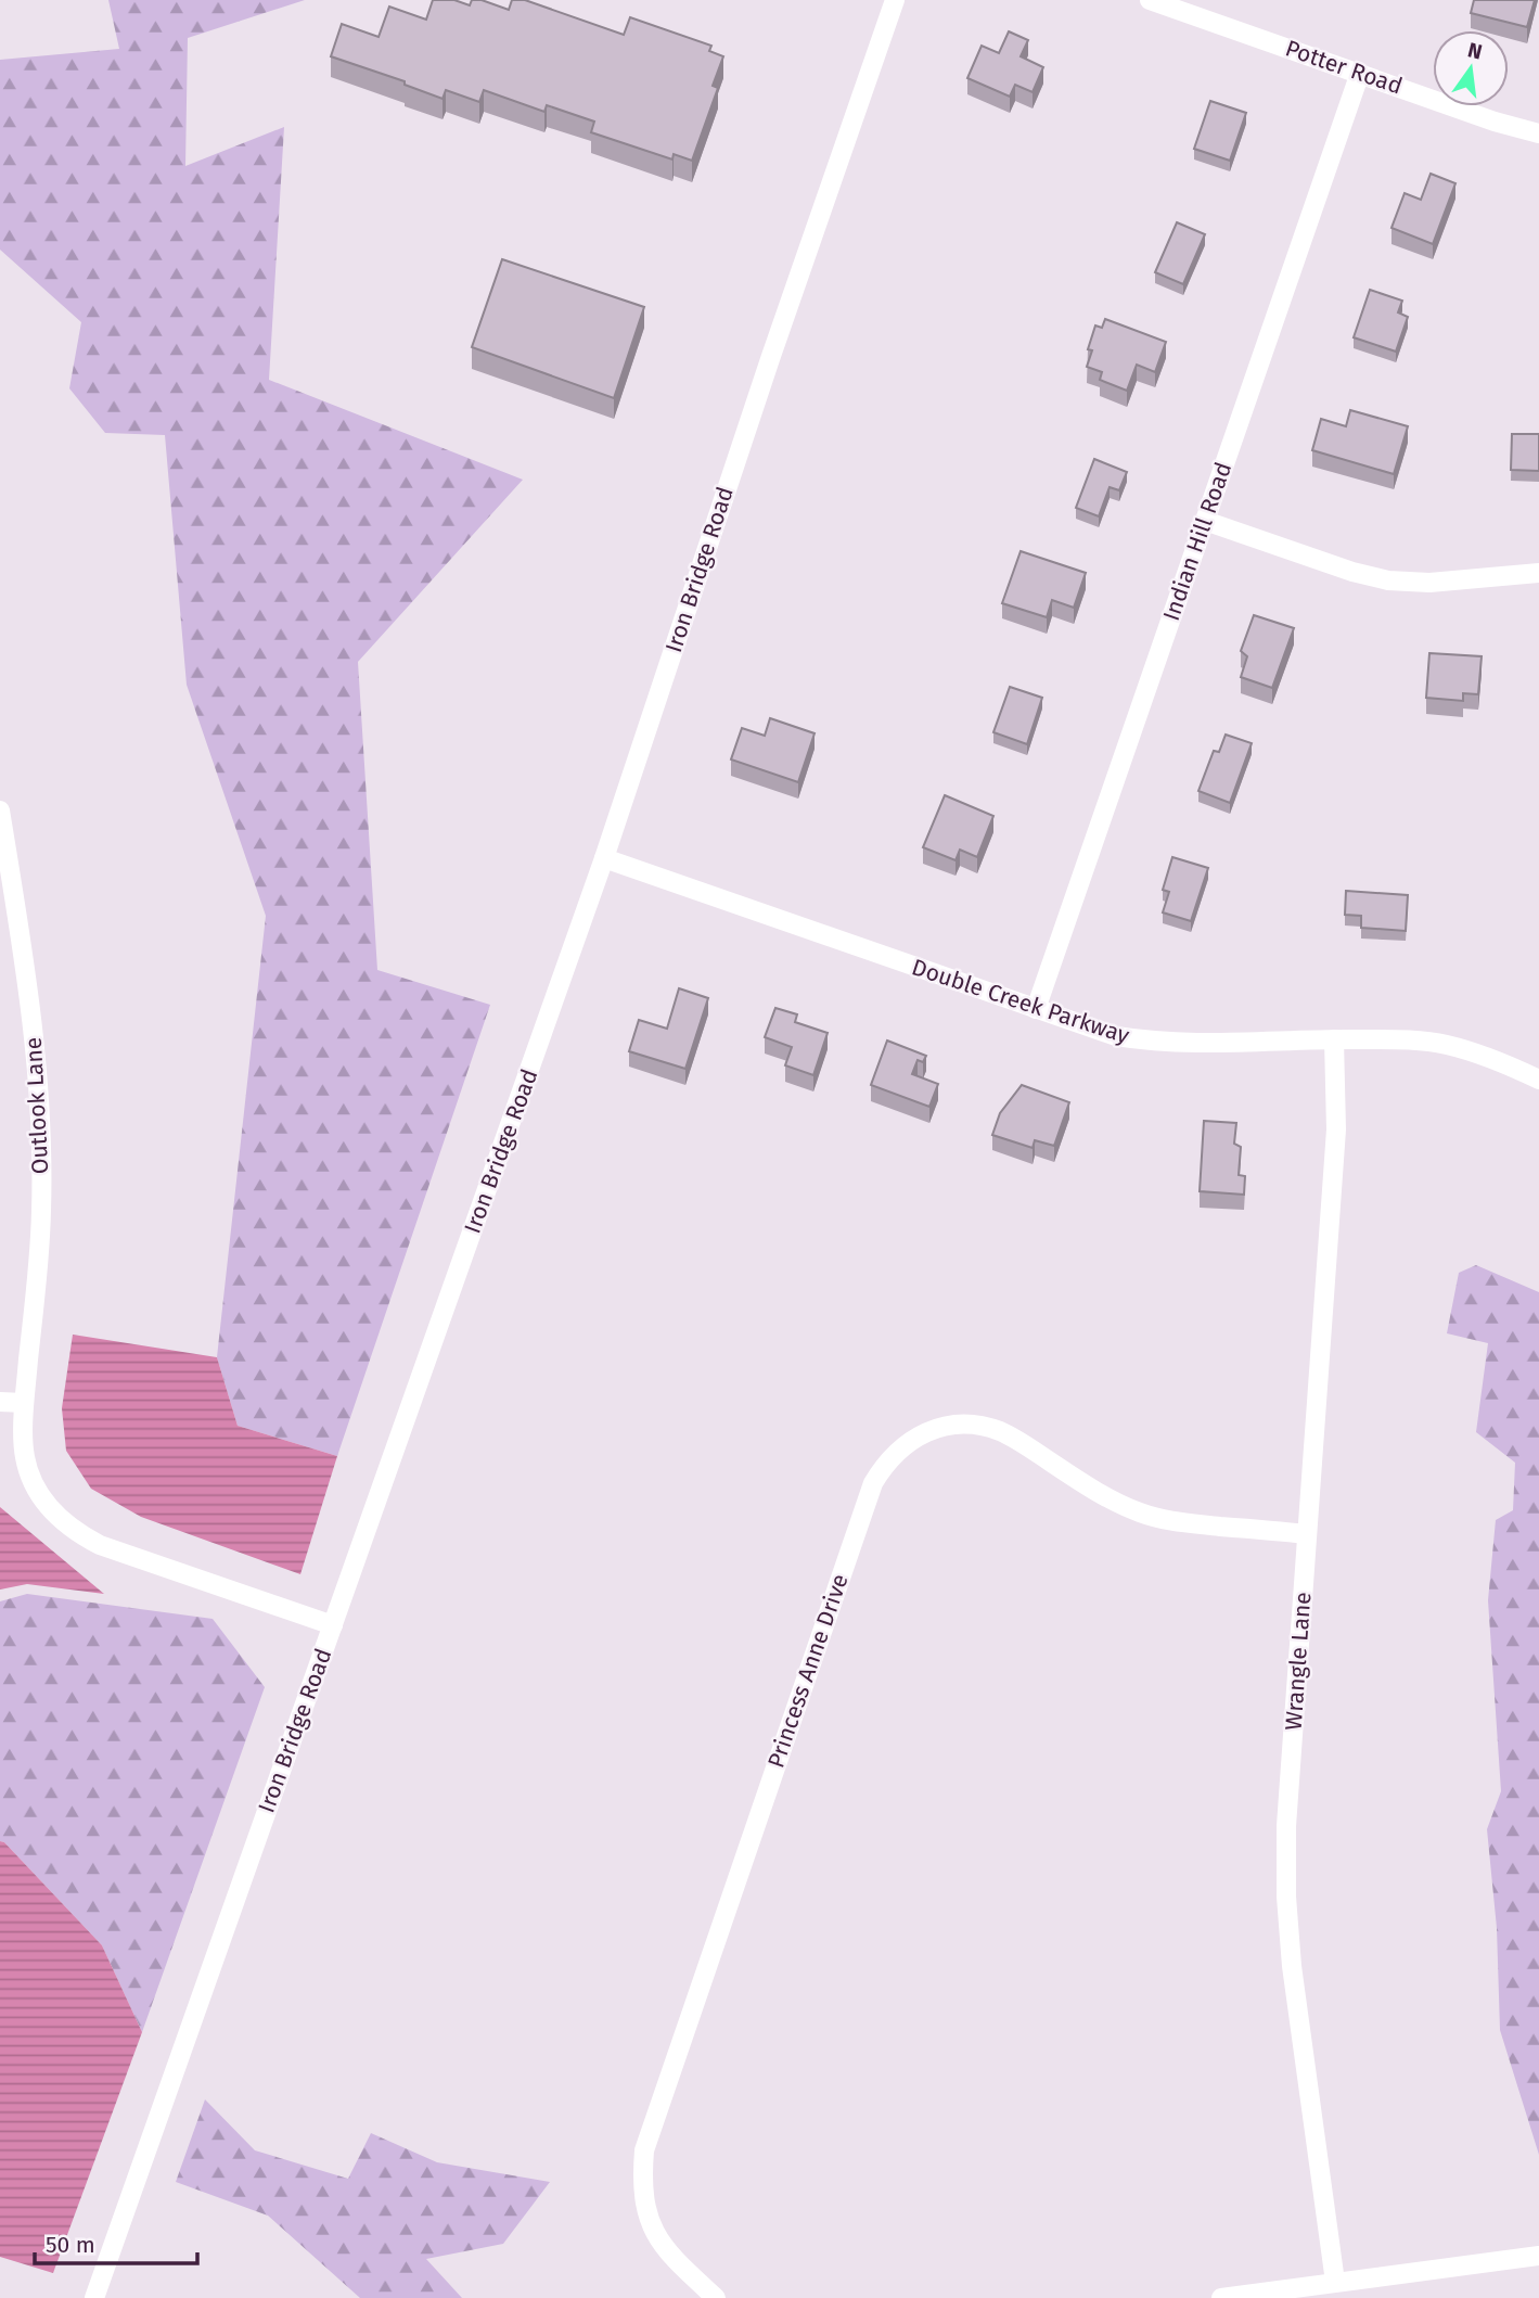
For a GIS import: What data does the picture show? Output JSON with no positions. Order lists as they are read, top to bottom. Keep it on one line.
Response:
{"streets":{"street":["Potter Road","Indian Hill Road","Iron Bridge Road","Double Creek Parkway","Outlook Lane","Wrangle Lane","Princess Anne Drive"]},"crossings":[["Potter Road","Indian Hill Road"],["Indian Hill Road","Double Creek Parkway"],["Iron Bridge Road","Double Creek Parkway"],["Iron Bridge Road","Outlook Lane"],["Double Creek Parkway","Wrangle Lane"],["Wrangle Lane","Princess Anne Drive"]],"scale_bar":"50 m","north":"top"}
